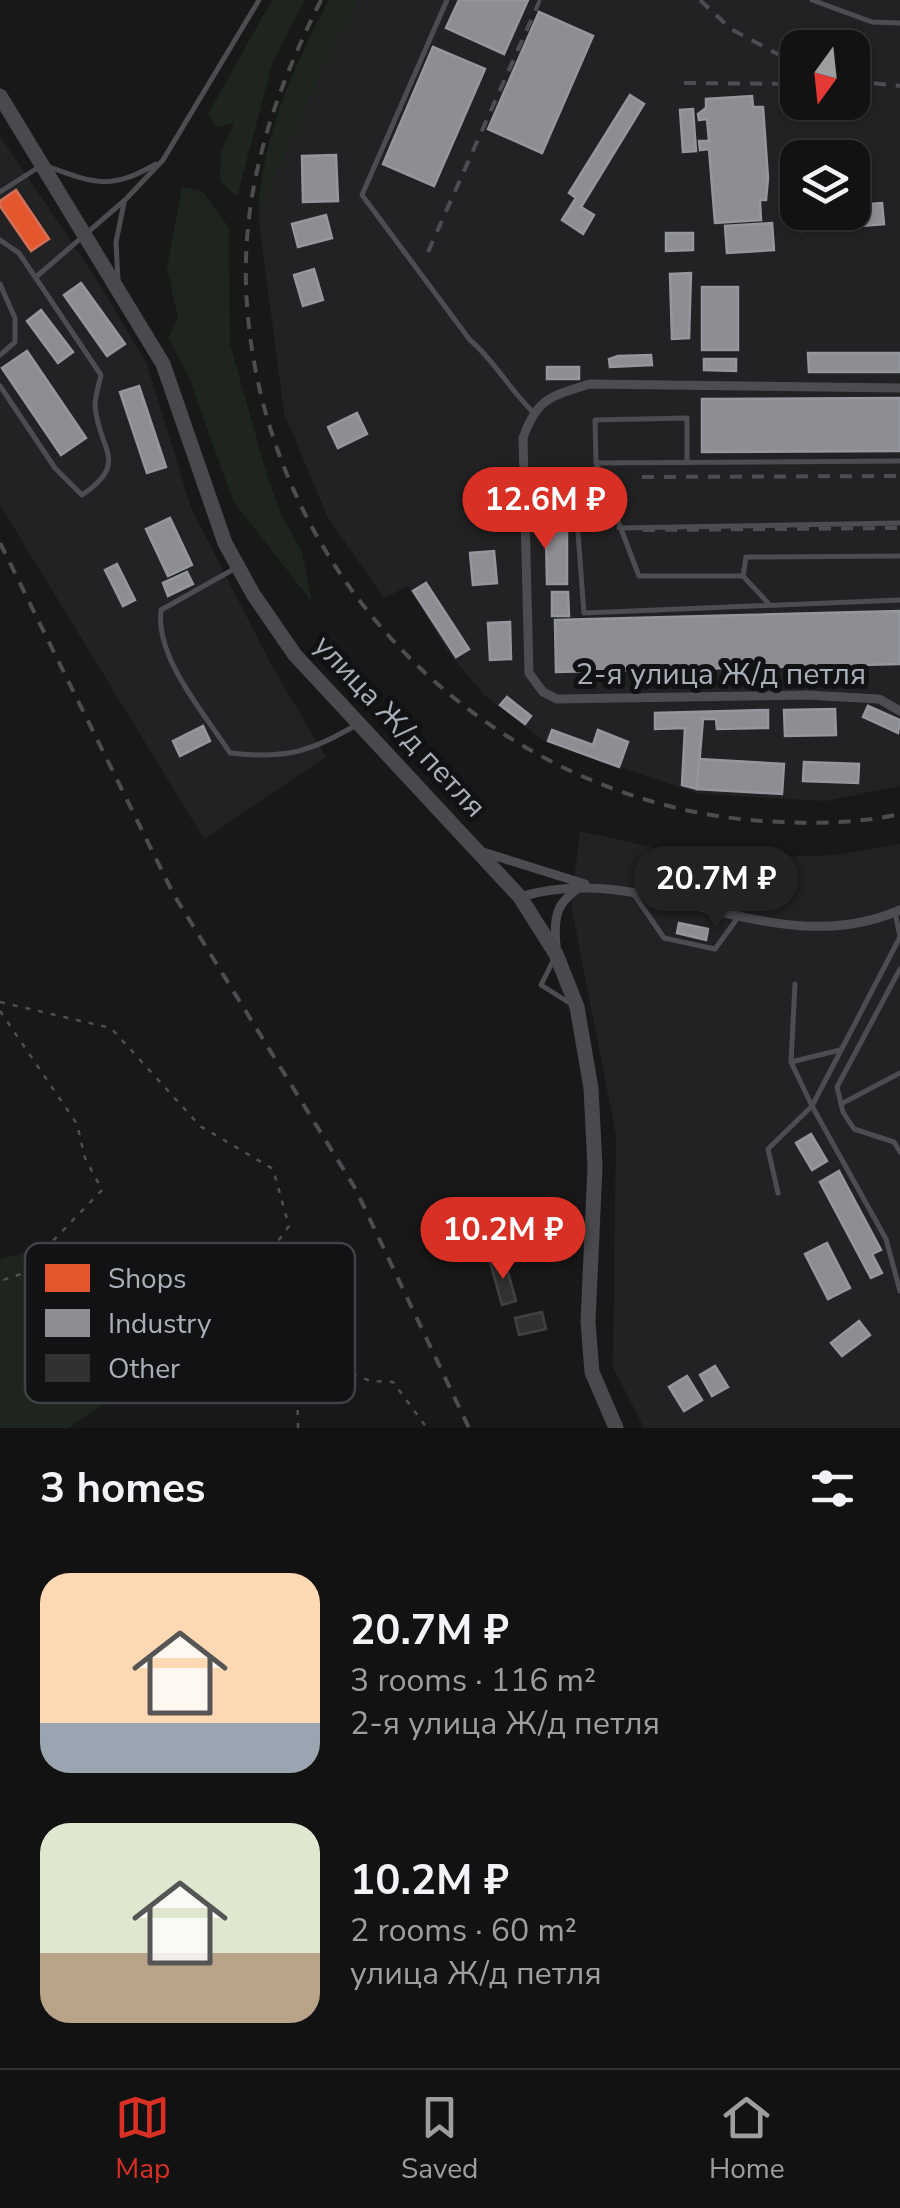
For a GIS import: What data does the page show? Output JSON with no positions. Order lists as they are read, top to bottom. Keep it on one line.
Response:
{"streets":{"main road":["улица Ж/д петля"],"street":["2-я улица Ж/д петля"]},"legend":["Shops","Industry","Other"],"north":"bottom","page":{"price":["12.6M ₽","20.7M ₽","10.2M ₽"],"heading":"3 homes","list":[{"name":"20.7M ₽","note":"3 rooms · 116 m² · 2-я улица Ж/д петля"},{"name":"10.2M ₽","note":"2 rooms · 60 m² · улица Ж/д петля"}],"tabs":["Map","Saved","Home"]}}
